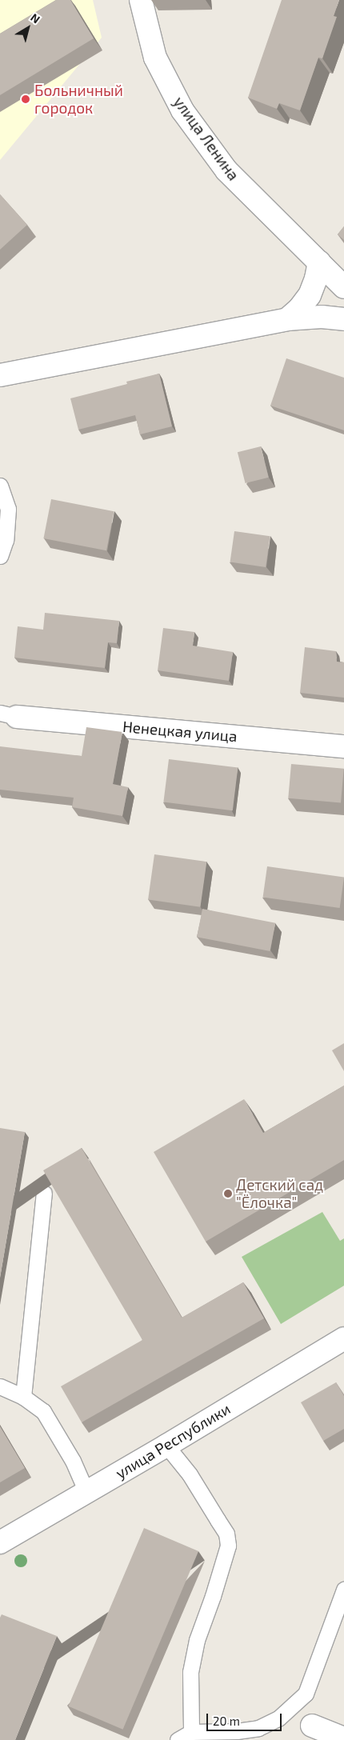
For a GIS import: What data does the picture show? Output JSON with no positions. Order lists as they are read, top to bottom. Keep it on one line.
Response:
{"streets":{"street":["улица Ленина","Ненецкая улица","улица Республики"]},"places":["Больничный городок","Детский сад \"Ёлочка\""],"scale_bar":"20 m","north":"top right"}
